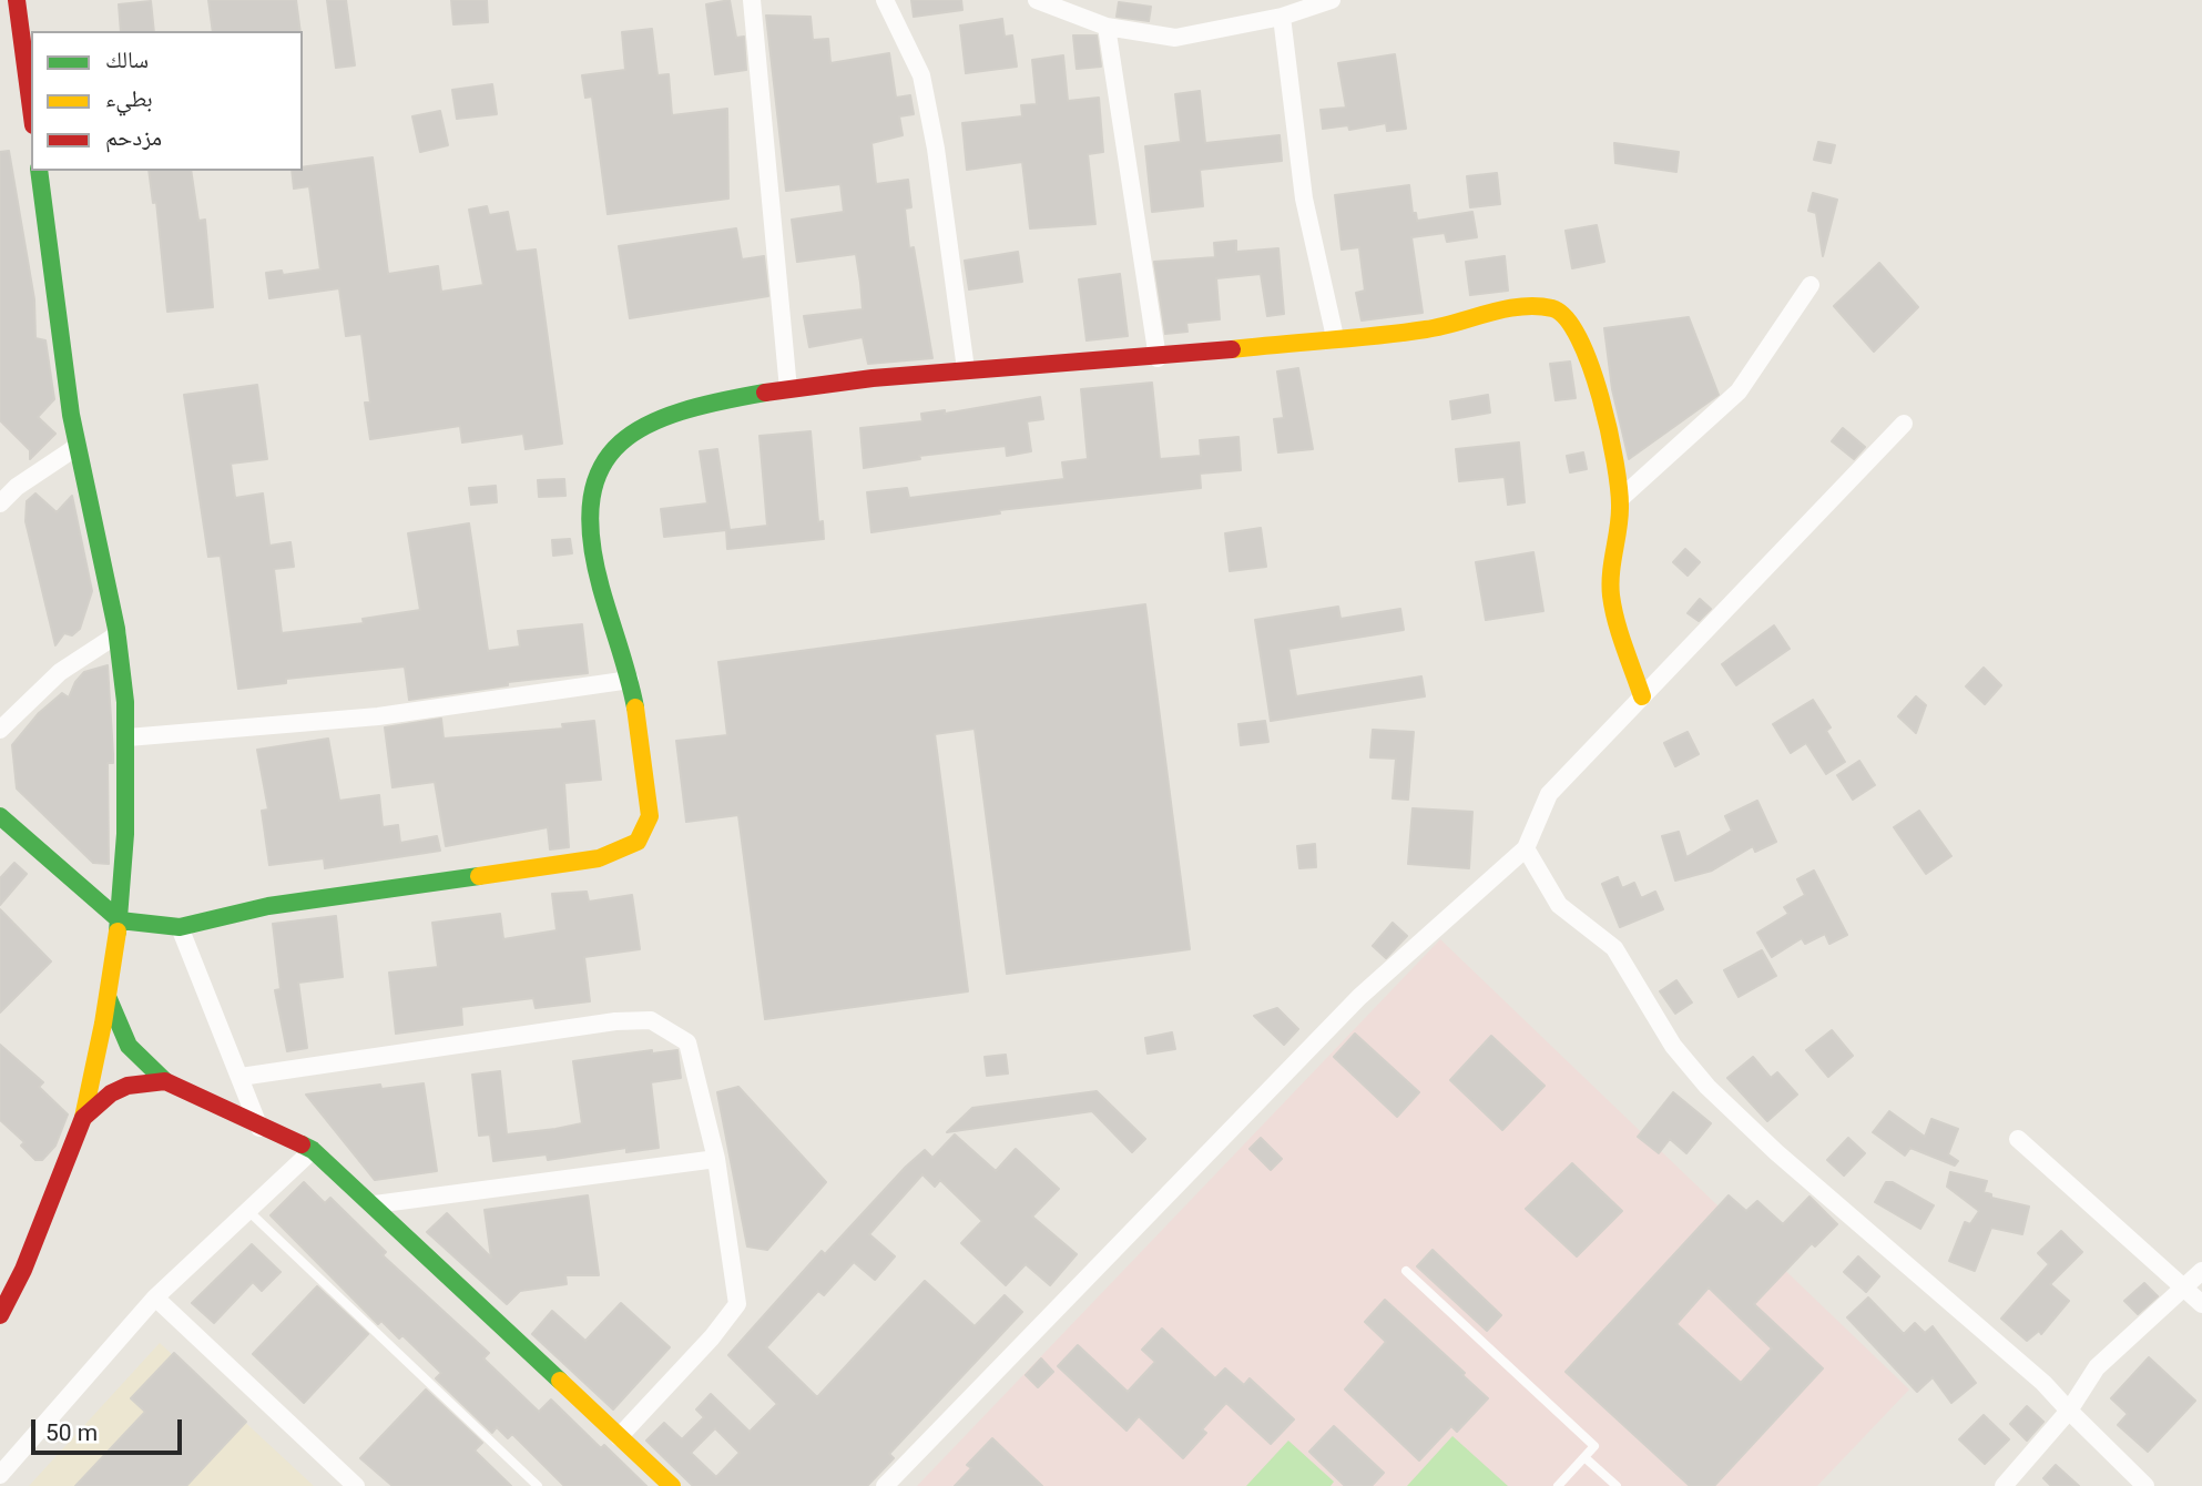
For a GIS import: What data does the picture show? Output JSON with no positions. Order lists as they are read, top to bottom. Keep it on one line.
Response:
{"legend":["سالك","بطيء","مزدحم"],"scale_bar":"50 m"}
